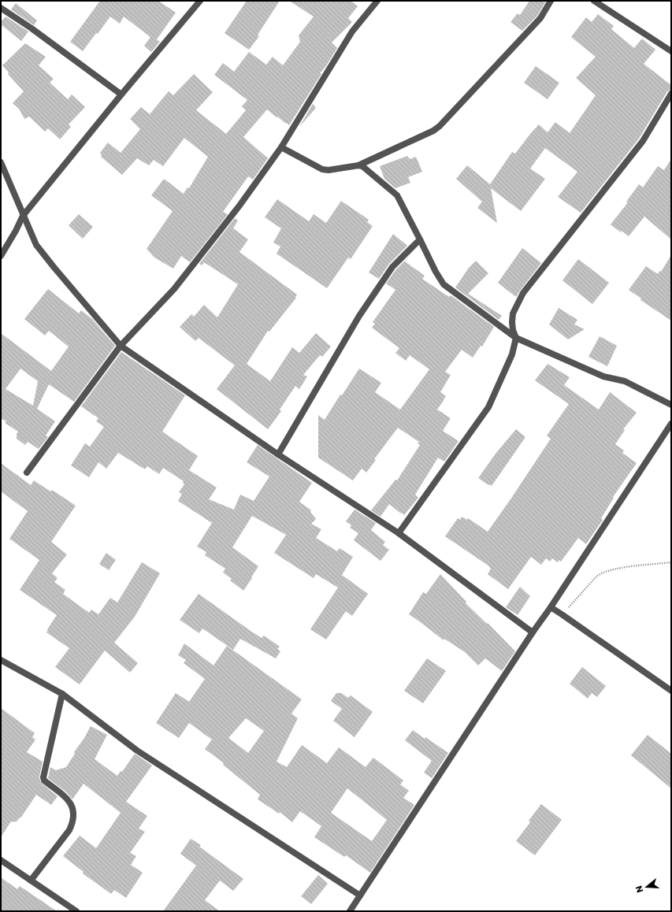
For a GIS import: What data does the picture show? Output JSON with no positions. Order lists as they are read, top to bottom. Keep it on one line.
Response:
{"north":"left"}
